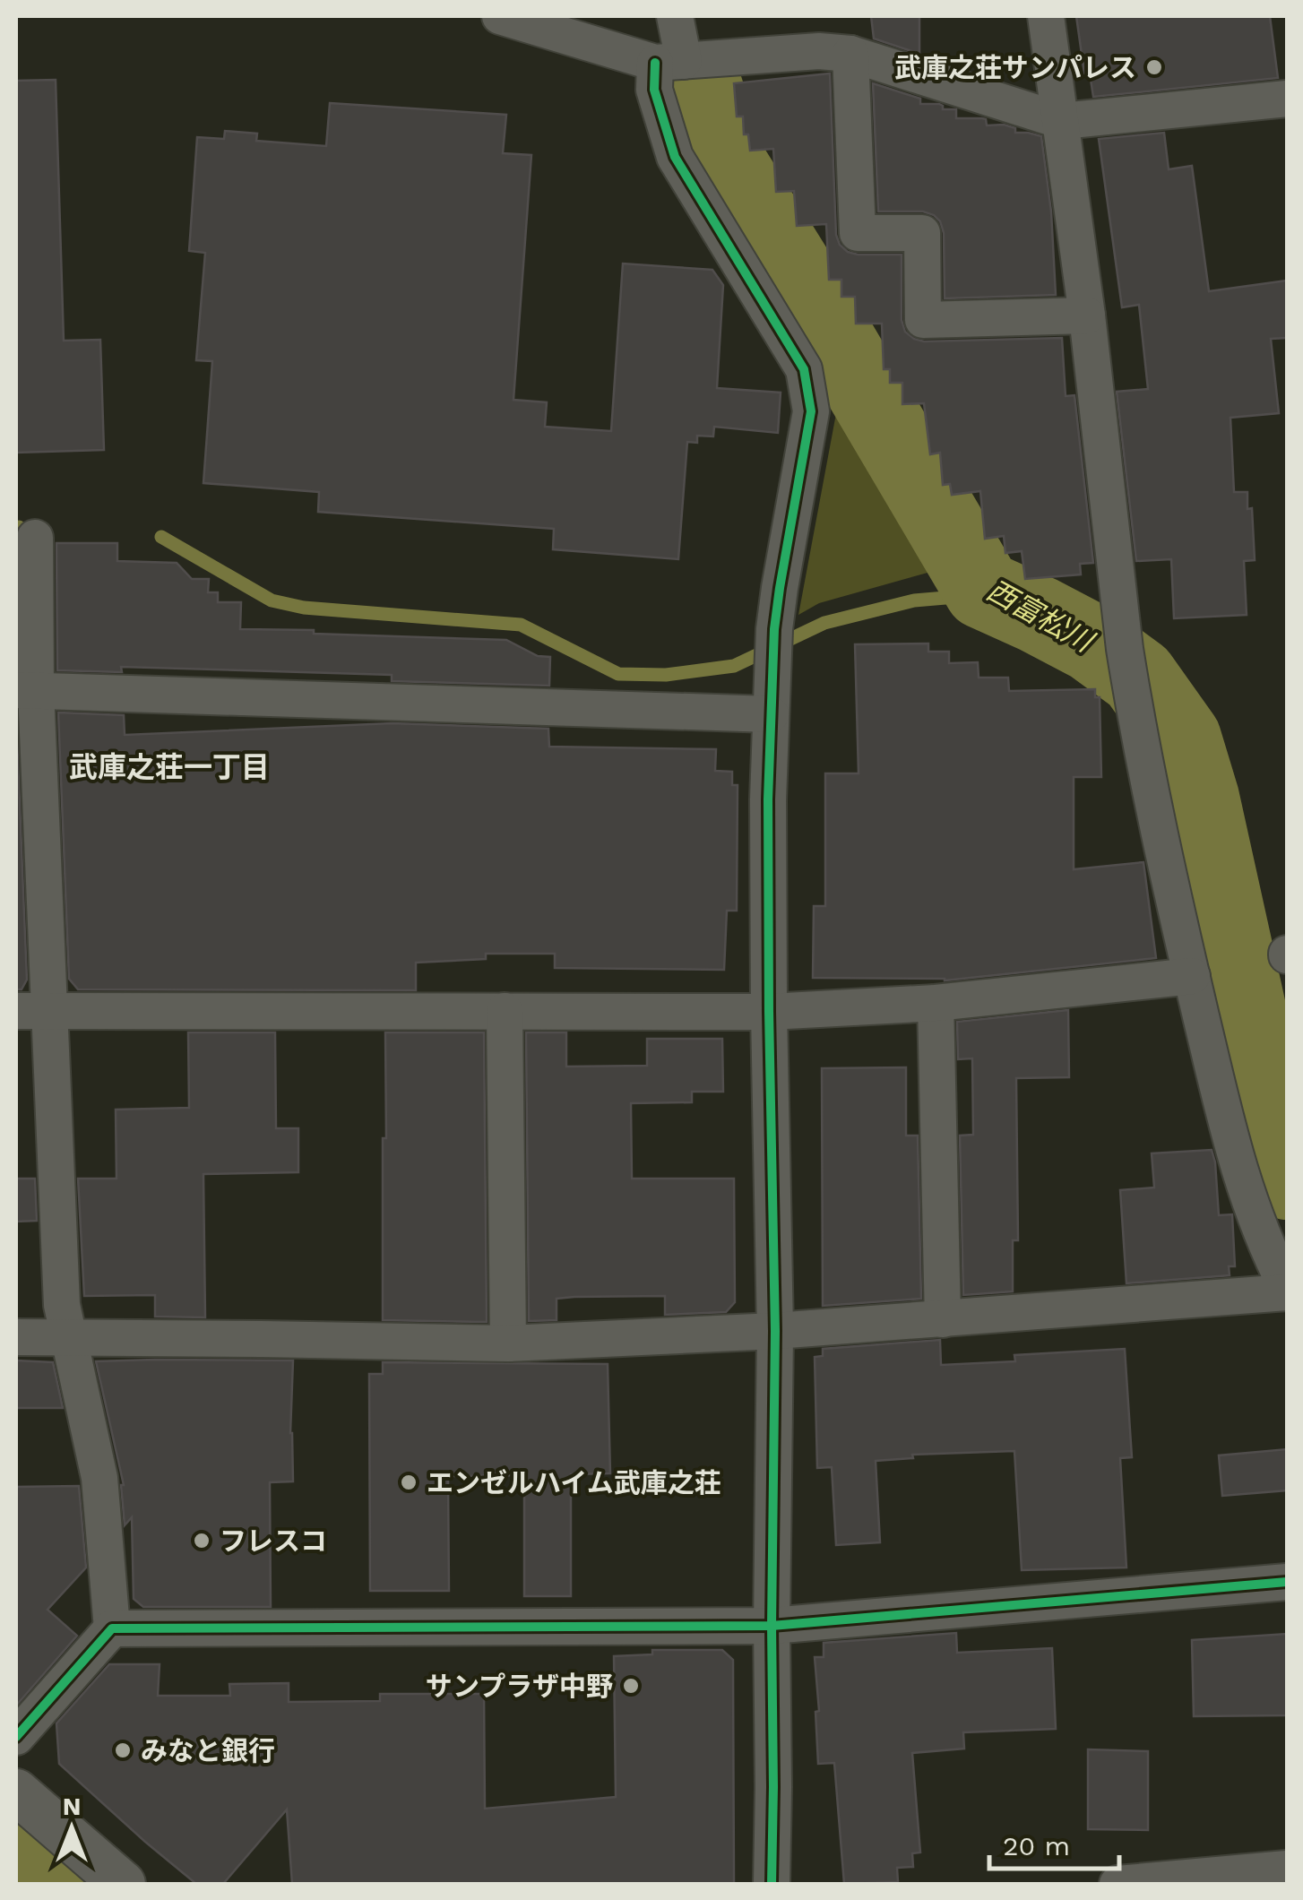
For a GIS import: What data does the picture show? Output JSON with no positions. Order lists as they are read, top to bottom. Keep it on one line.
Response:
{"districts":["武庫之荘一丁目"],"water":["西富松川"],"places":["武庫之荘サンパレス","エンゼルハイム武庫之荘","フレスコ","サンプラザ中野","みなと銀行"],"scale_bar":"20 m","north":"top"}
